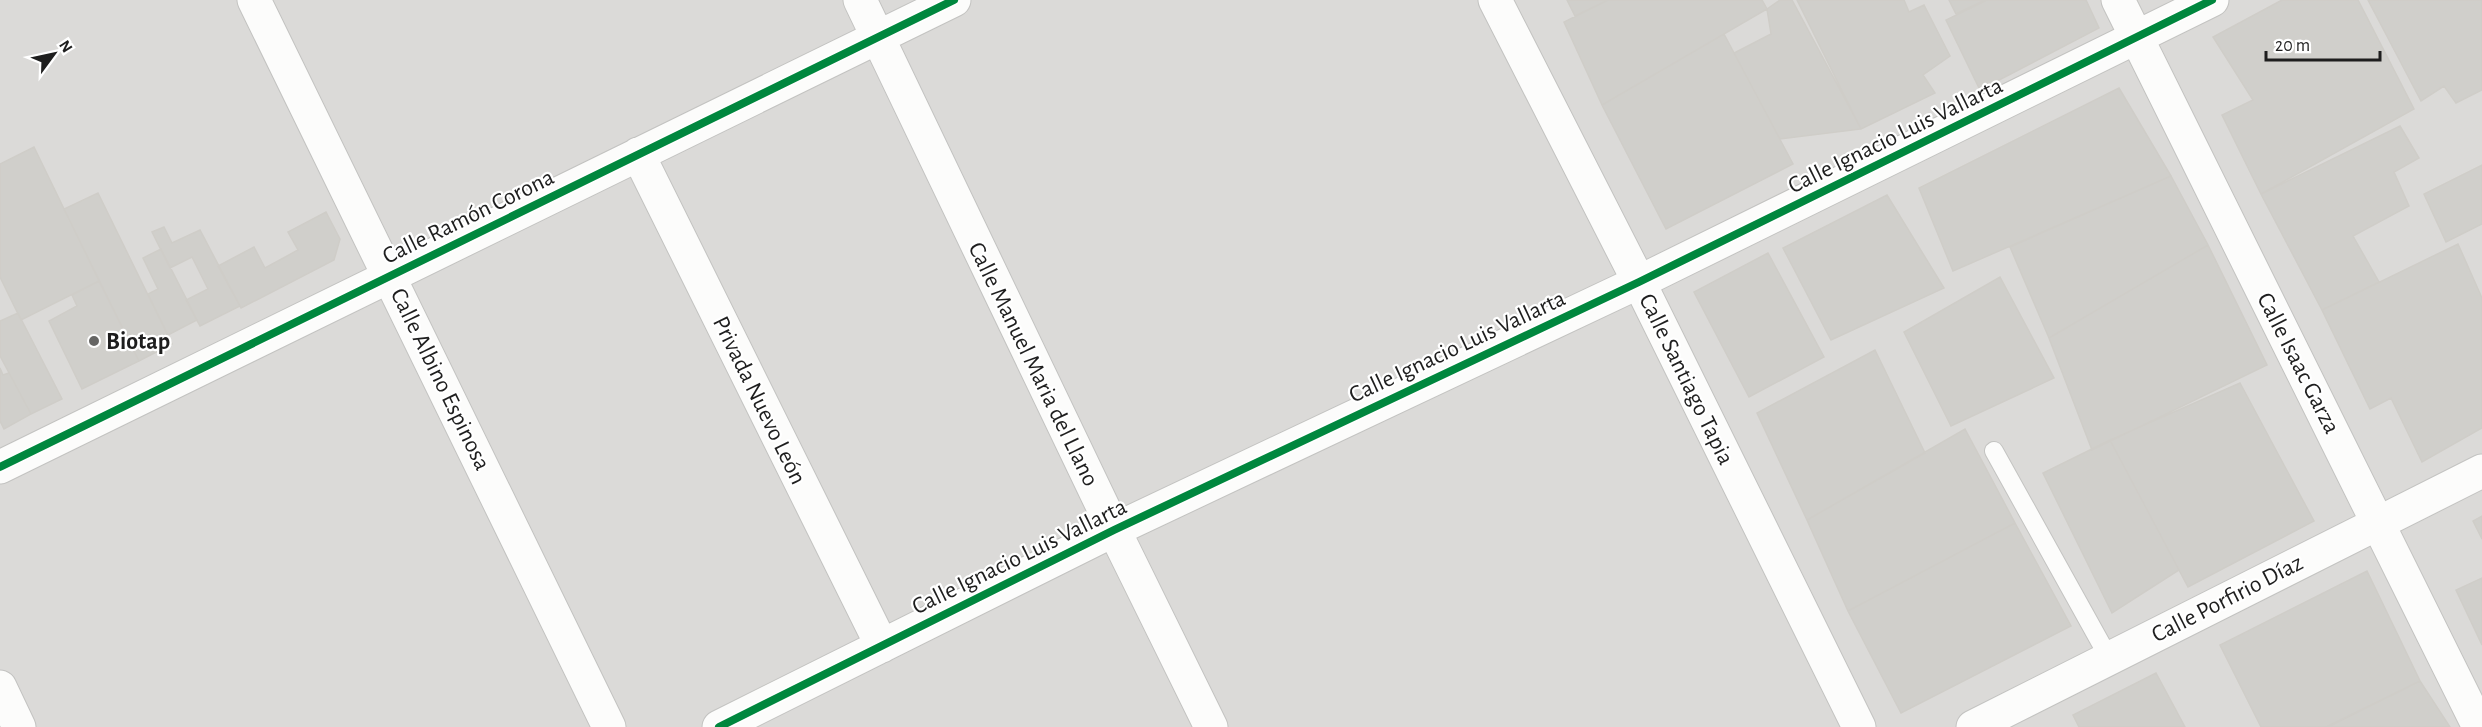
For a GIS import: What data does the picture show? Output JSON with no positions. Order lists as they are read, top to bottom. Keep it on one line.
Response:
{"streets":{"street":["Calle Ignacio Luis Vallarta","Calle Ramón Corona","Calle Isaac Garza","Calle Manuel Maria del Llano","Calle Albino Espinosa","Calle Santiago Tapia","Privada Nuevo León","Calle Porfirio Díaz"]},"crossings":[["Calle Ignacio Luis Vallarta","Calle Isaac Garza"],["Calle Ignacio Luis Vallarta","Calle Manuel Maria del Llano"],["Calle Ignacio Luis Vallarta","Calle Santiago Tapia"],["Calle Ignacio Luis Vallarta","Privada Nuevo León"],["Calle Ramón Corona","Calle Manuel Maria del Llano"],["Calle Ramón Corona","Calle Albino Espinosa"],["Calle Ramón Corona","Privada Nuevo León"],["Calle Isaac Garza","Calle Porfirio Díaz"]],"places":["Biotap"],"scale_bar":"20 m","north":"top right"}
